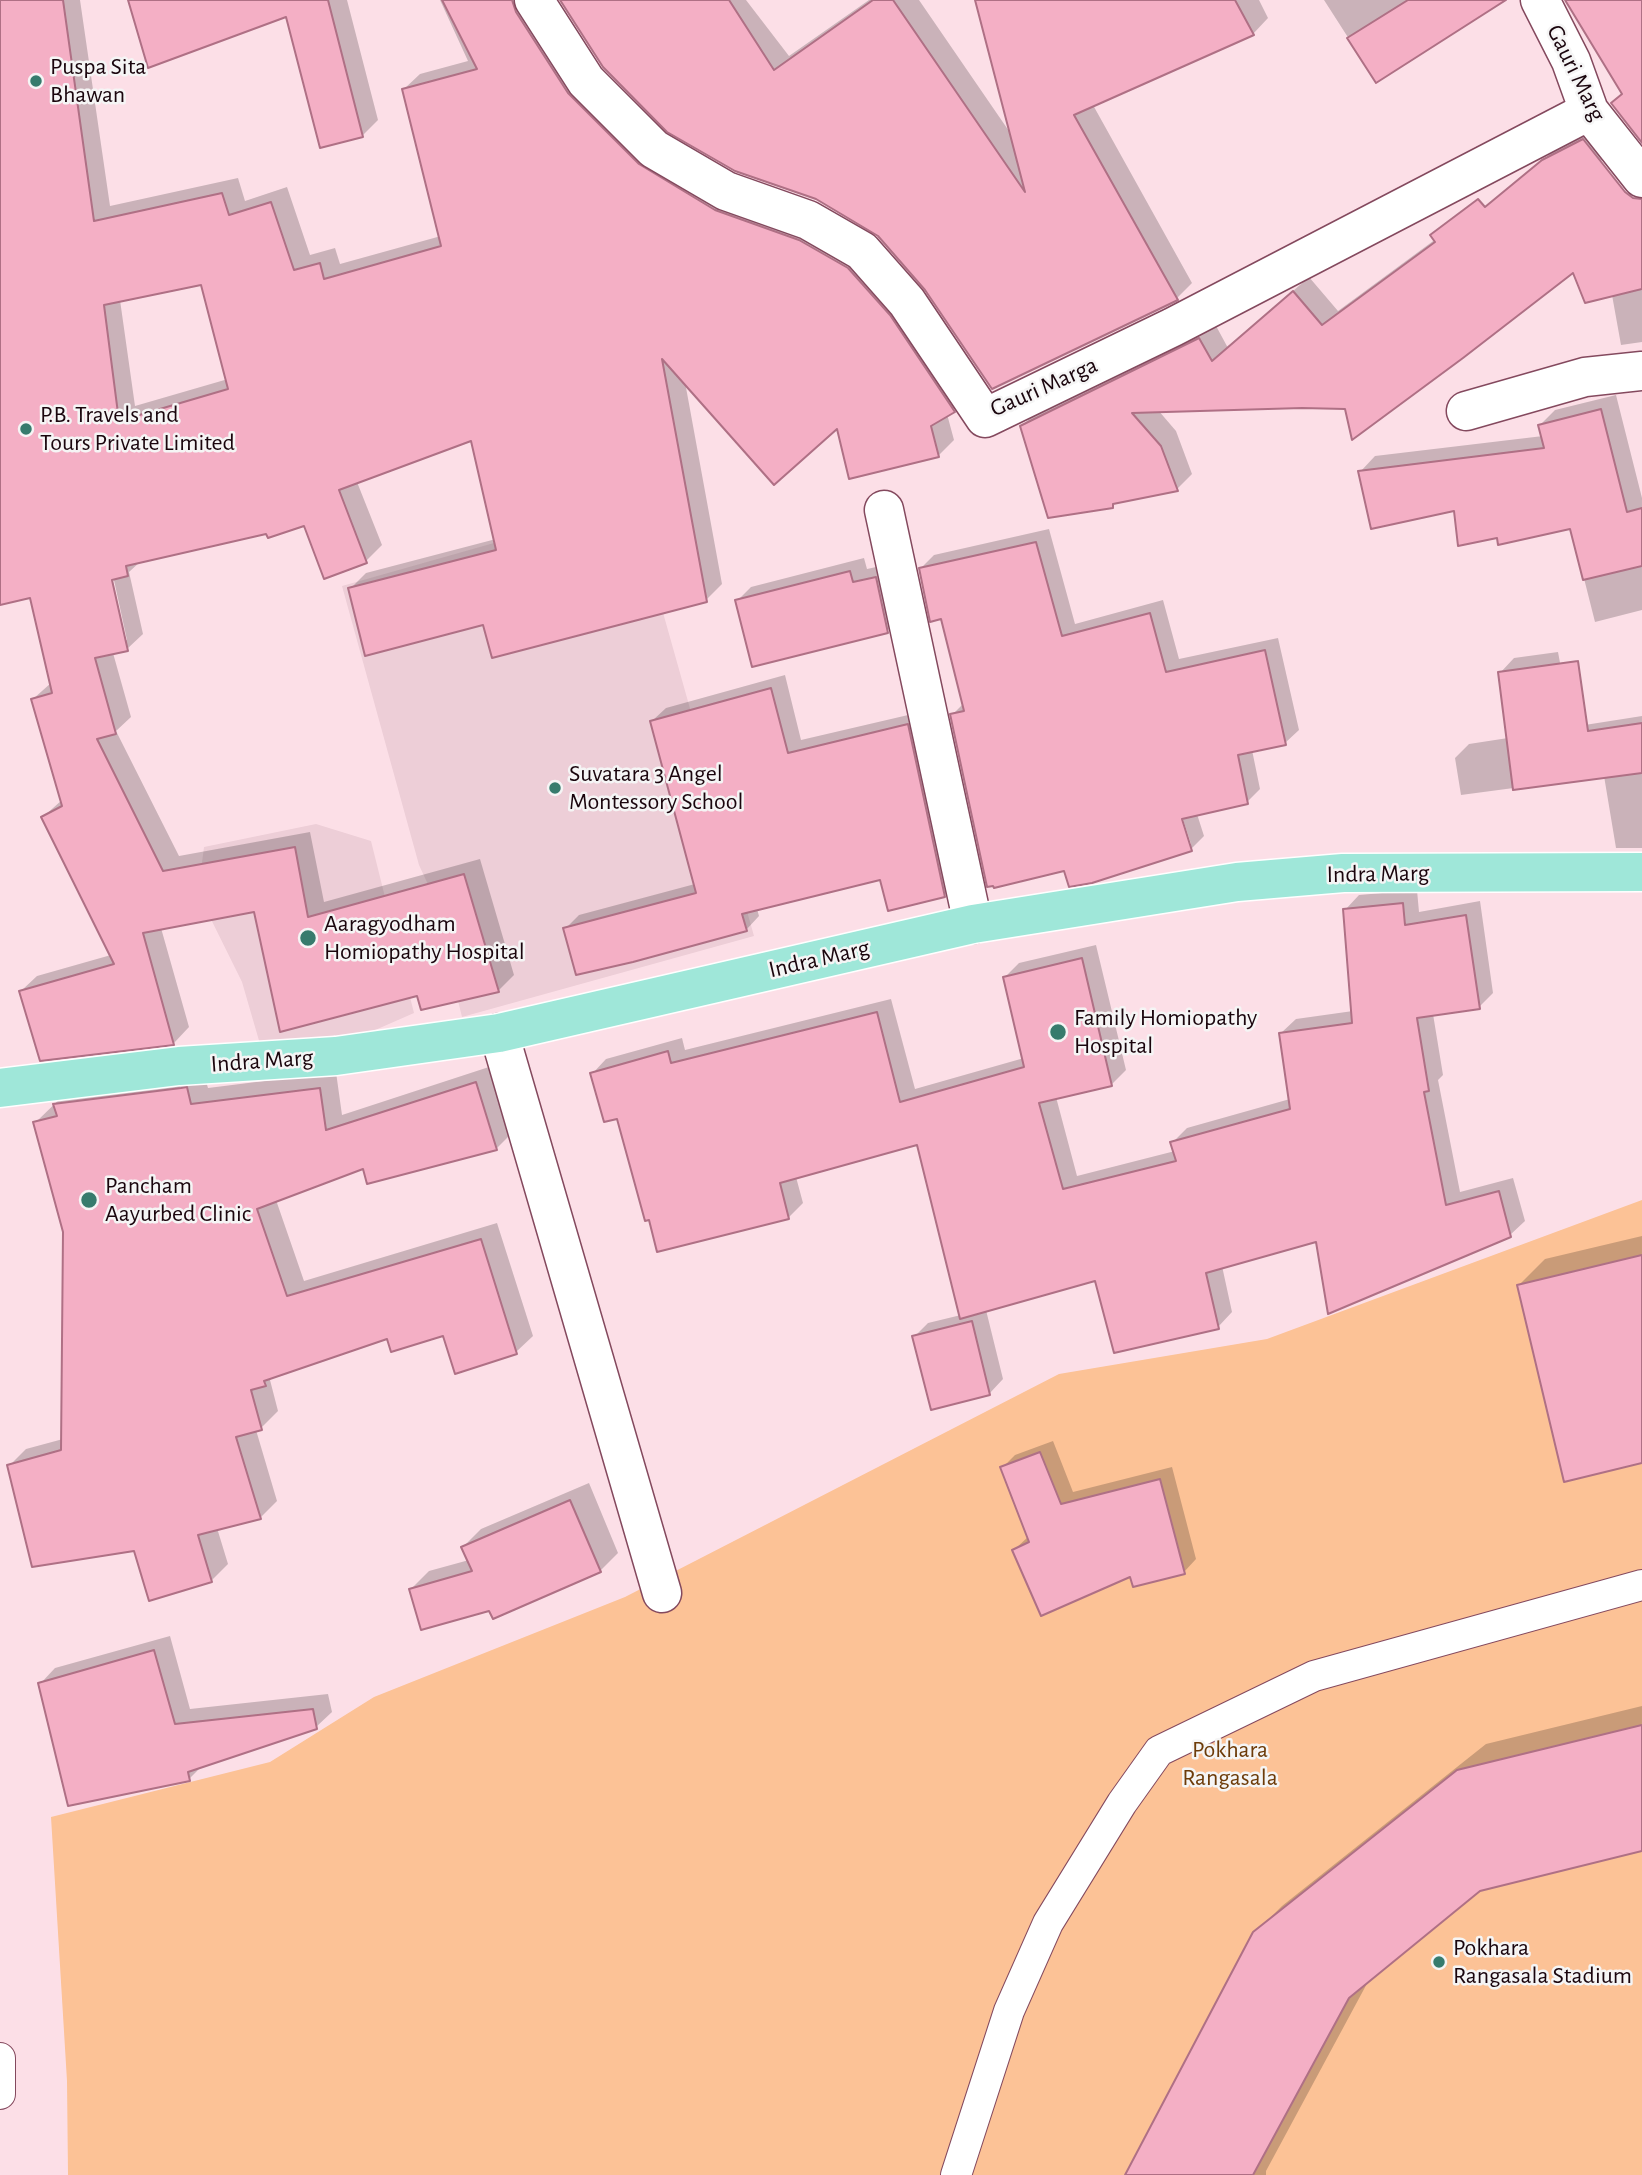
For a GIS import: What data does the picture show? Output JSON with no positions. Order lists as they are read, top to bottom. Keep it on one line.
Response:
{"streets":{"main road":["Indra Marg"],"street":["Gauri Marg","Gauri Marga"]},"crossings":[["Gauri Marg","Gauri Marga"]],"parks":["Pokhara Rangasala"],"places":["Puspa Sita Bhawan","P.B. Travels and Tours Private Limited","Suvatara 3 Angel Montessory School","Aaragyodham Homiopathy Hospital","Family Homiopathy Hospital","Pancham Aayurbed Clinic","Pokhara Rangasala Stadium"]}
